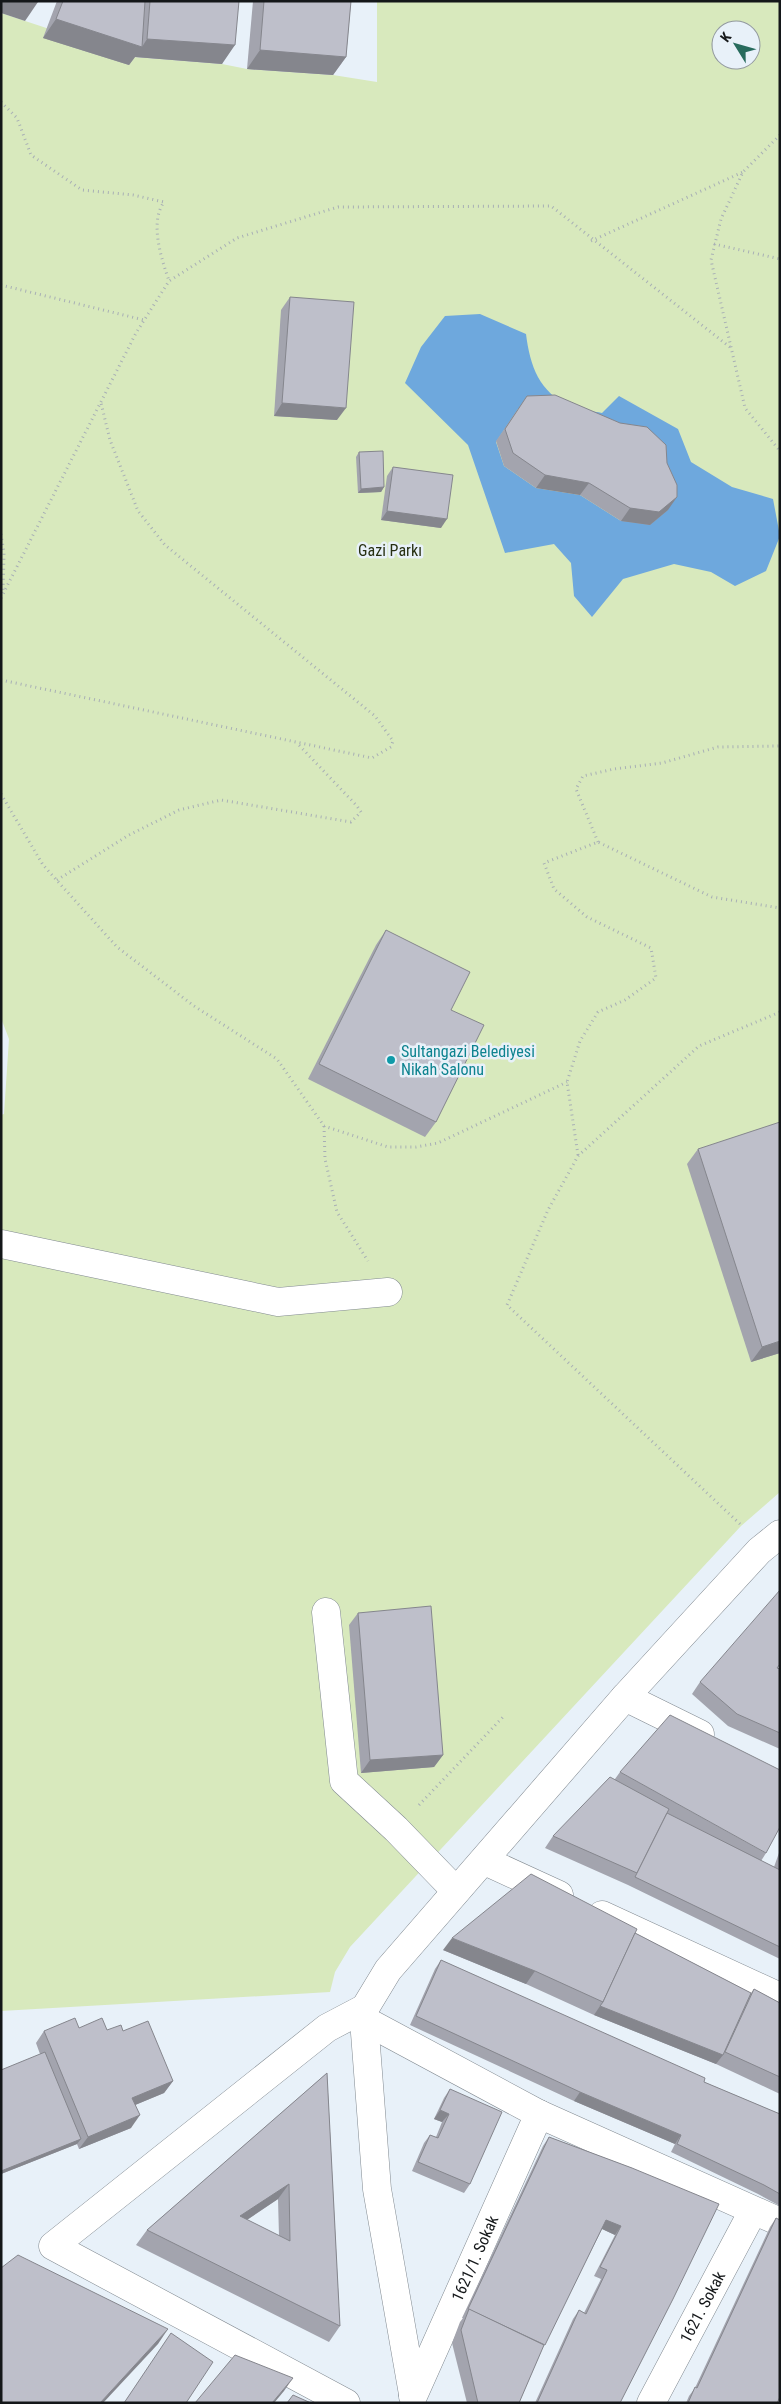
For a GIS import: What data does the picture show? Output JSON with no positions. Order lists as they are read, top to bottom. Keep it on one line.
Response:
{"streets":{"street":["1621/1. Sokak","1621. Sokak"]},"parks":["Gazi Parkı"],"places":["Sultangazi Belediyesi Nikah Salonu"],"north":"top left"}
